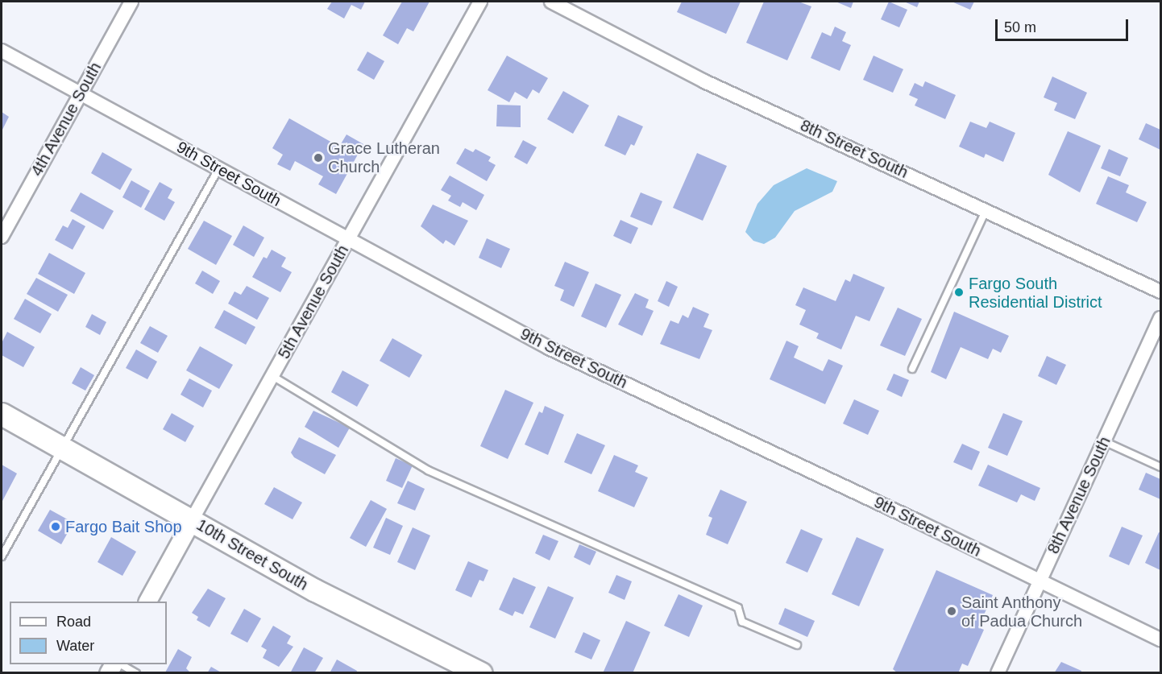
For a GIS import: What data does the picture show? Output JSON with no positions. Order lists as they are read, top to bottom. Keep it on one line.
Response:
{"streets":{"main road":["10th Street South"],"street":["4th Avenue South","8th Street South","9th Street South","5th Avenue South","8th Avenue South"]},"crossings":[["4th Avenue South","9th Street South"],["9th Street South","5th Avenue South"],["9th Street South","8th Avenue South"],["5th Avenue South","10th Street South"]],"places":["Grace Lutheran Church","Fargo South Residential District","Fargo Bait Shop","Saint Anthony of Padua Church"],"legend":["Road","Water"],"scale_bar":"50 m"}
